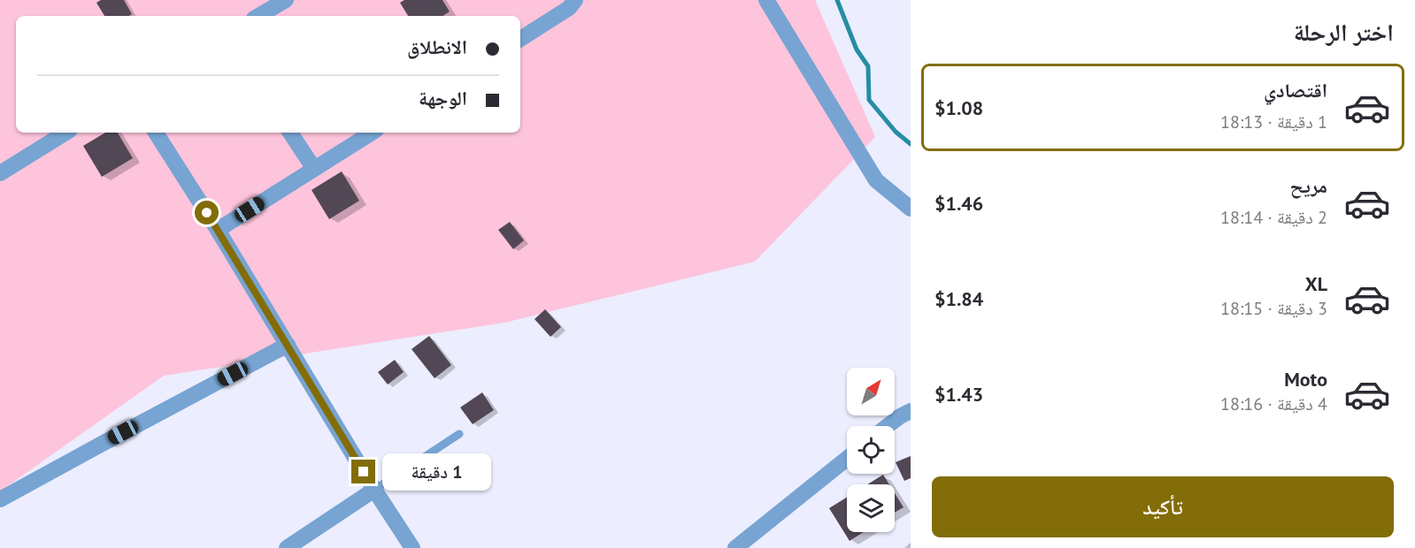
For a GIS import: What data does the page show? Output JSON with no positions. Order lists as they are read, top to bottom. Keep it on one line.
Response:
{"north":"top right","page":{"heading":"اختر الرحلة","banner":["الانطلاق","الوجهة"],"list":[{"name":"اقتصادي","note":"1 دقيقة · 18:13","value":"$1.08"},{"name":"مريح","note":"2 دقيقة · 18:14","value":"$1.46"},{"name":"XL","note":"3 دقيقة · 18:15","value":"$1.84"},{"name":"Moto","note":"4 دقيقة · 18:16","value":"$1.43"}],"bubble":"1 دقيقة","buttons":"تأكيد"}}
